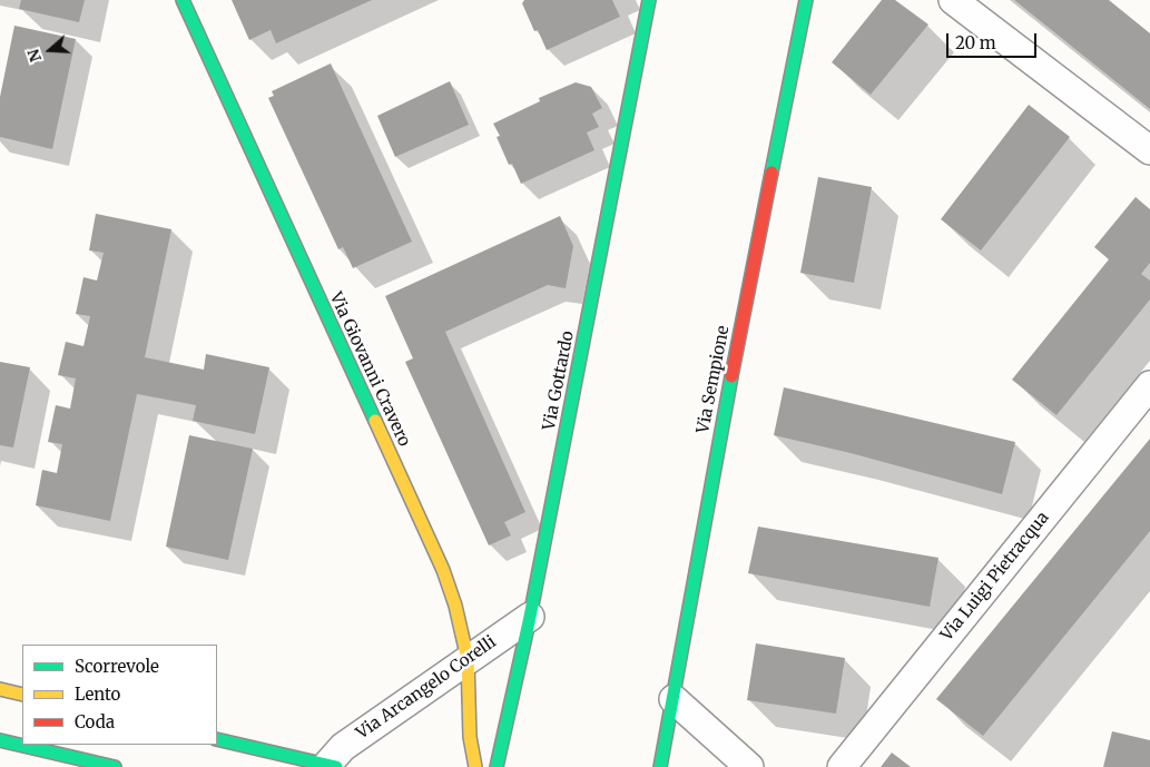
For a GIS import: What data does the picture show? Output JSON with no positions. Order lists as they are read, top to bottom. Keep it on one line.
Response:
{"streets":{"street":["Via Giovanni Cravero","Via Sempione","Via Gottardo","Via Luigi Pietracqua","Via Arcangelo Corelli"]},"crossings":[["Via Giovanni Cravero","Via Arcangelo Corelli"],["Via Gottardo","Via Arcangelo Corelli"]],"legend":["Scorrevole","Lento","Coda"],"scale_bar":"20 m","north":"left"}
